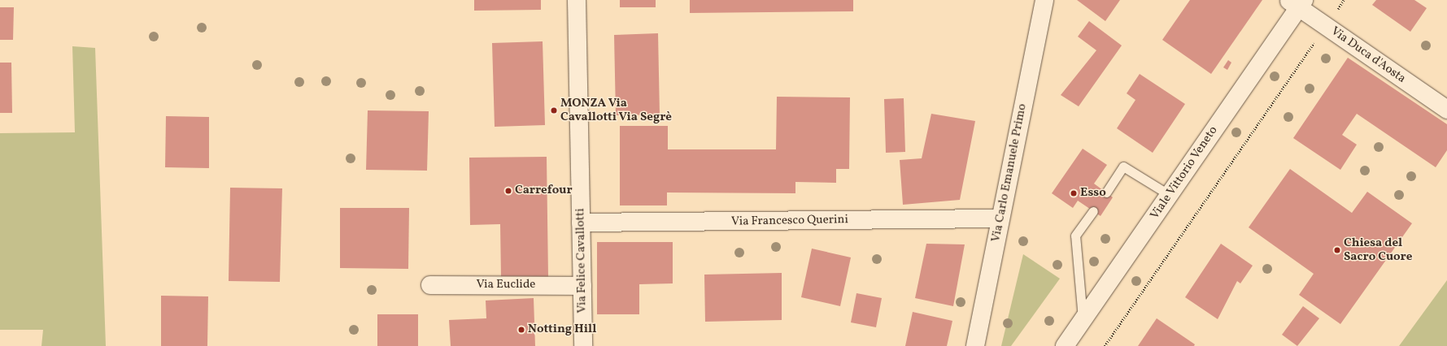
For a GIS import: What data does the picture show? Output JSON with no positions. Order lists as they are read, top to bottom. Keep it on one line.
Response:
{"streets":{"street":["Via Duca d'Aosta","Via Carlo Emanuele Primo","Viale Vittorio Veneto","Via Francesco Querini","Via Felice Cavallotti","Via Euclide"]},"crossings":[["Via Duca d'Aosta","Viale Vittorio Veneto"],["Via Carlo Emanuele Primo","Via Francesco Querini"],["Via Francesco Querini","Via Felice Cavallotti"],["Via Felice Cavallotti","Via Euclide"]],"places":["MONZA Via Cavallotti Via Segrè","Carrefour","Esso","Chiesa del Sacro Cuore","Notting Hill"]}
